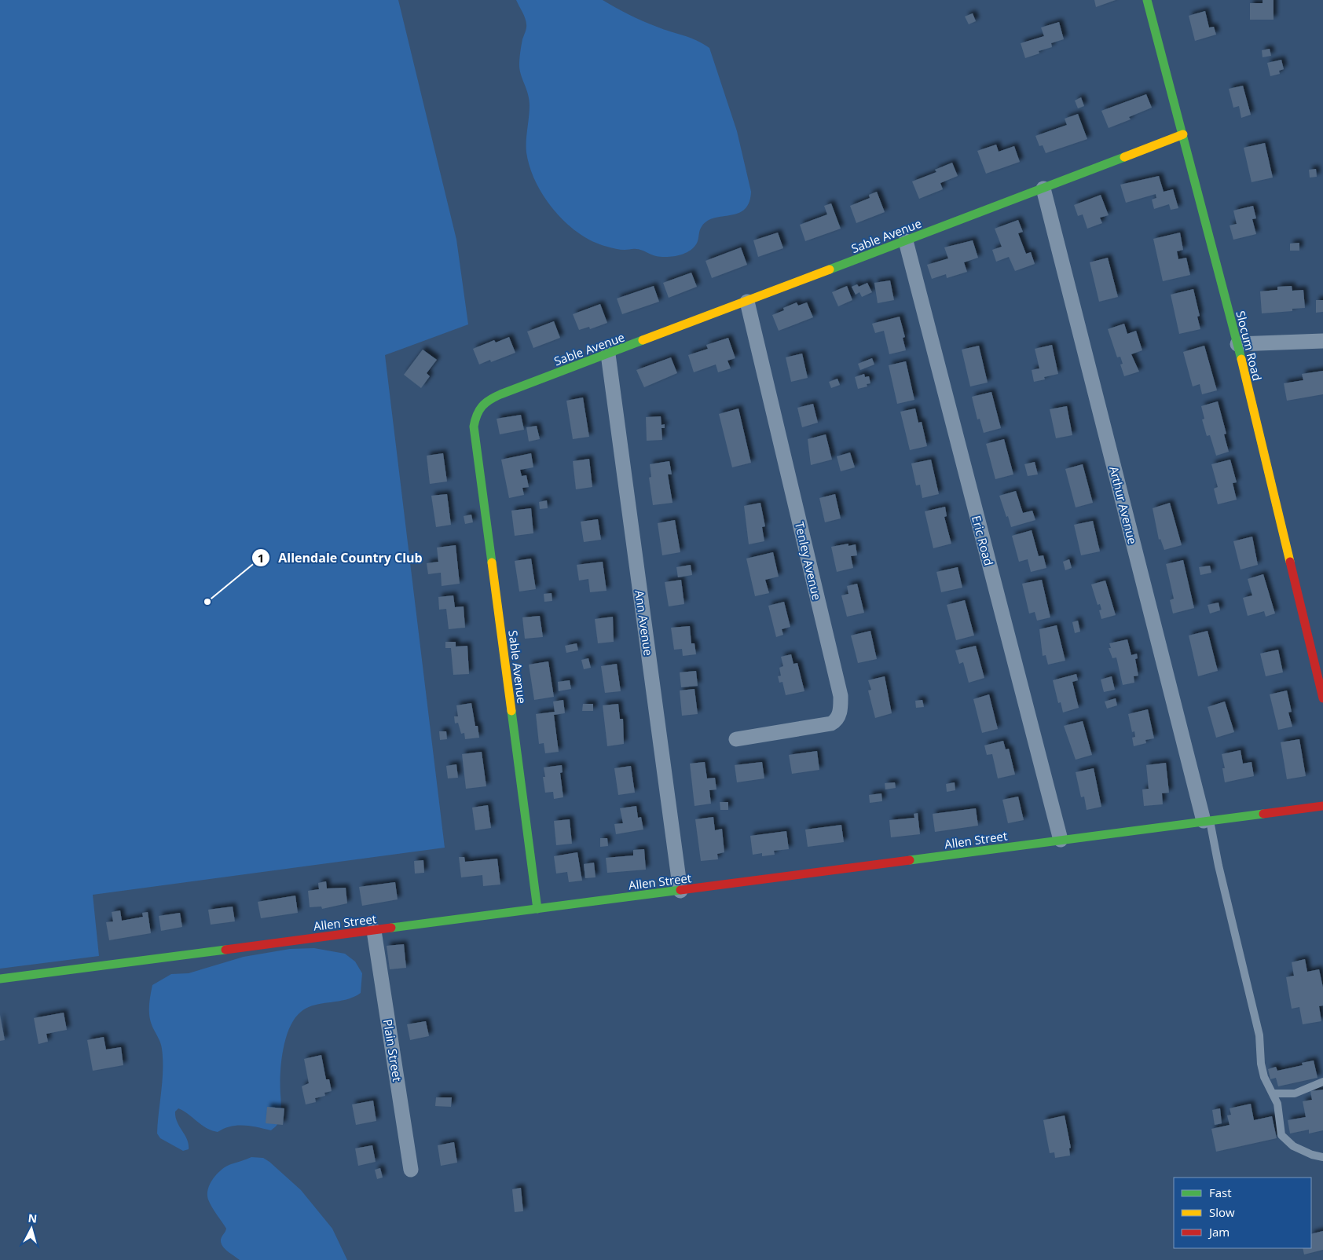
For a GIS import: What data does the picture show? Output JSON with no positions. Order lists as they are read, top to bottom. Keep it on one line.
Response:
{"streets":{"street":["Sable Avenue","Slocum Road","Arthur Avenue","Eric Road","Tenley Avenue","Ann Avenue","Allen Street","Plain Street"]},"crossings":[["Sable Avenue","Slocum Road"],["Sable Avenue","Arthur Avenue"],["Sable Avenue","Eric Road"],["Sable Avenue","Tenley Avenue"],["Sable Avenue","Ann Avenue"],["Sable Avenue","Allen Street"],["Arthur Avenue","Allen Street"],["Eric Road","Allen Street"],["Ann Avenue","Allen Street"],["Allen Street","Plain Street"]],"places":["Allendale Country Club"],"legend":["Fast","Slow","Jam"],"north":"top"}
